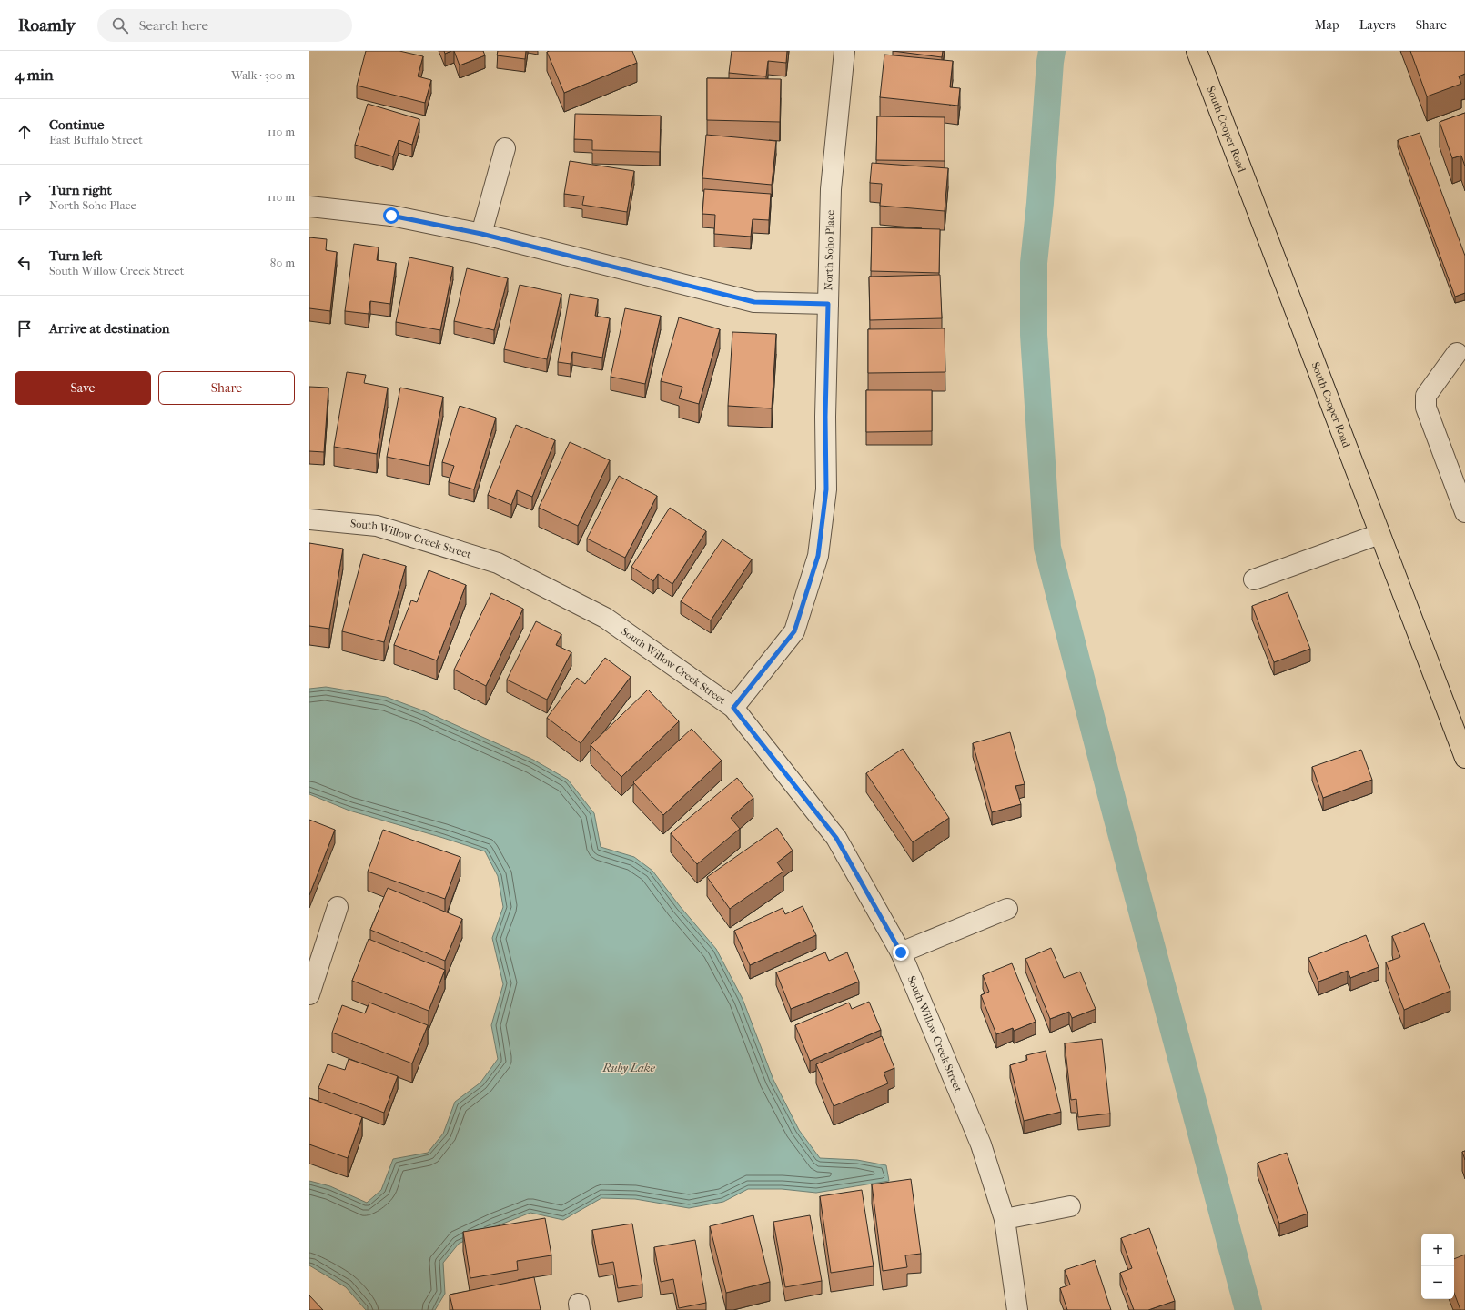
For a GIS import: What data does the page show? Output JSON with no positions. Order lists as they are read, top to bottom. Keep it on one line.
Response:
{"streets":{"main road":["South Cooper Road"],"street":["North Soho Place","South Willow Creek Street"]},"crossings":[["North Soho Place","South Willow Creek Street"]],"water":["Ruby Lake"],"page":{"header":"Roamly","search":"Search here","nav":["Map","Layers","Share"],"heading":["4 min","Walk · 300 m"],"list":[["Continue","East Buffalo Street","110 m"],["Turn right","North Soho Place","110 m"],["Turn left","South Willow Creek Street","80 m"],"Arrive at destination"],"buttons":["Save","Share"],"map_buttons":["+","−"]}}
